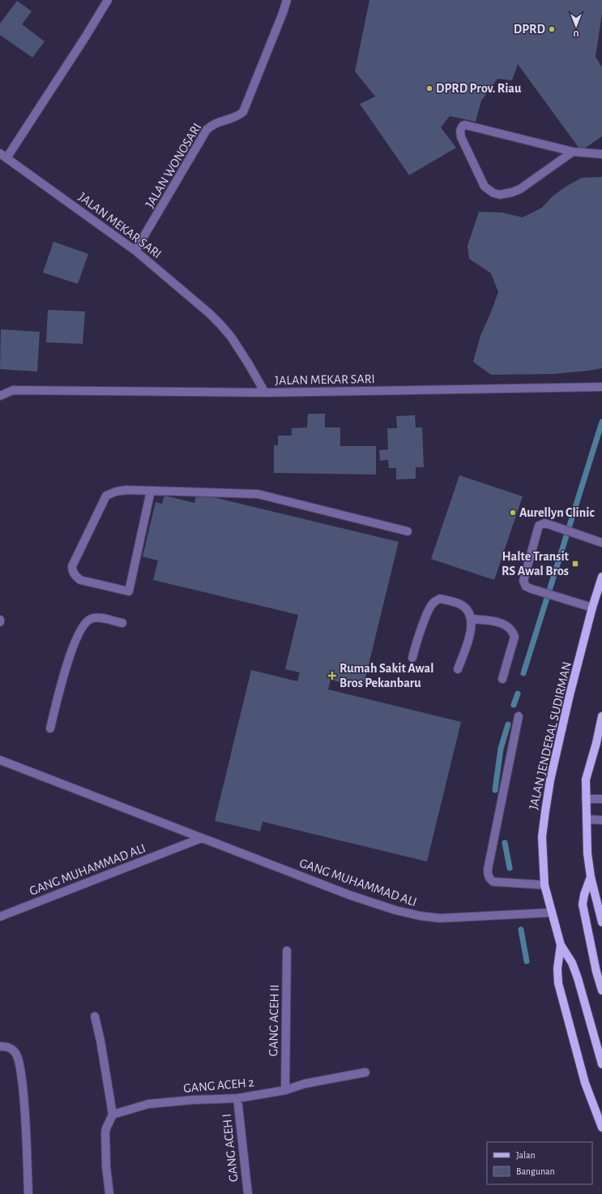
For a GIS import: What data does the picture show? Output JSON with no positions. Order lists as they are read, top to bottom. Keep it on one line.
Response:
{"streets":{"main road":["JALAN JENDERAL SUDIRMAN"],"street":["JALAN WONOSARI","JALAN MEKAR SARI","GANG MUHAMMAD ALI","GANG ACEH II","GANG ACEH 2","GANG ACEH I"]},"crossings":[["JALAN WONOSARI","JALAN MEKAR SARI"],["JALAN JENDERAL SUDIRMAN","GANG MUHAMMAD ALI"],["GANG ACEH II","GANG ACEH 2"],["GANG ACEH 2","GANG ACEH I"]],"places":{"other":["DPRD","DPRD Prov. Riau","Aurellyn Clinic"],"transit":["Halte Transit RS Awal Bros"],"health":["Rumah Sakit Awal Bros Pekanbaru"]},"legend":["Jalan","Bangunan"],"north":"bottom"}
